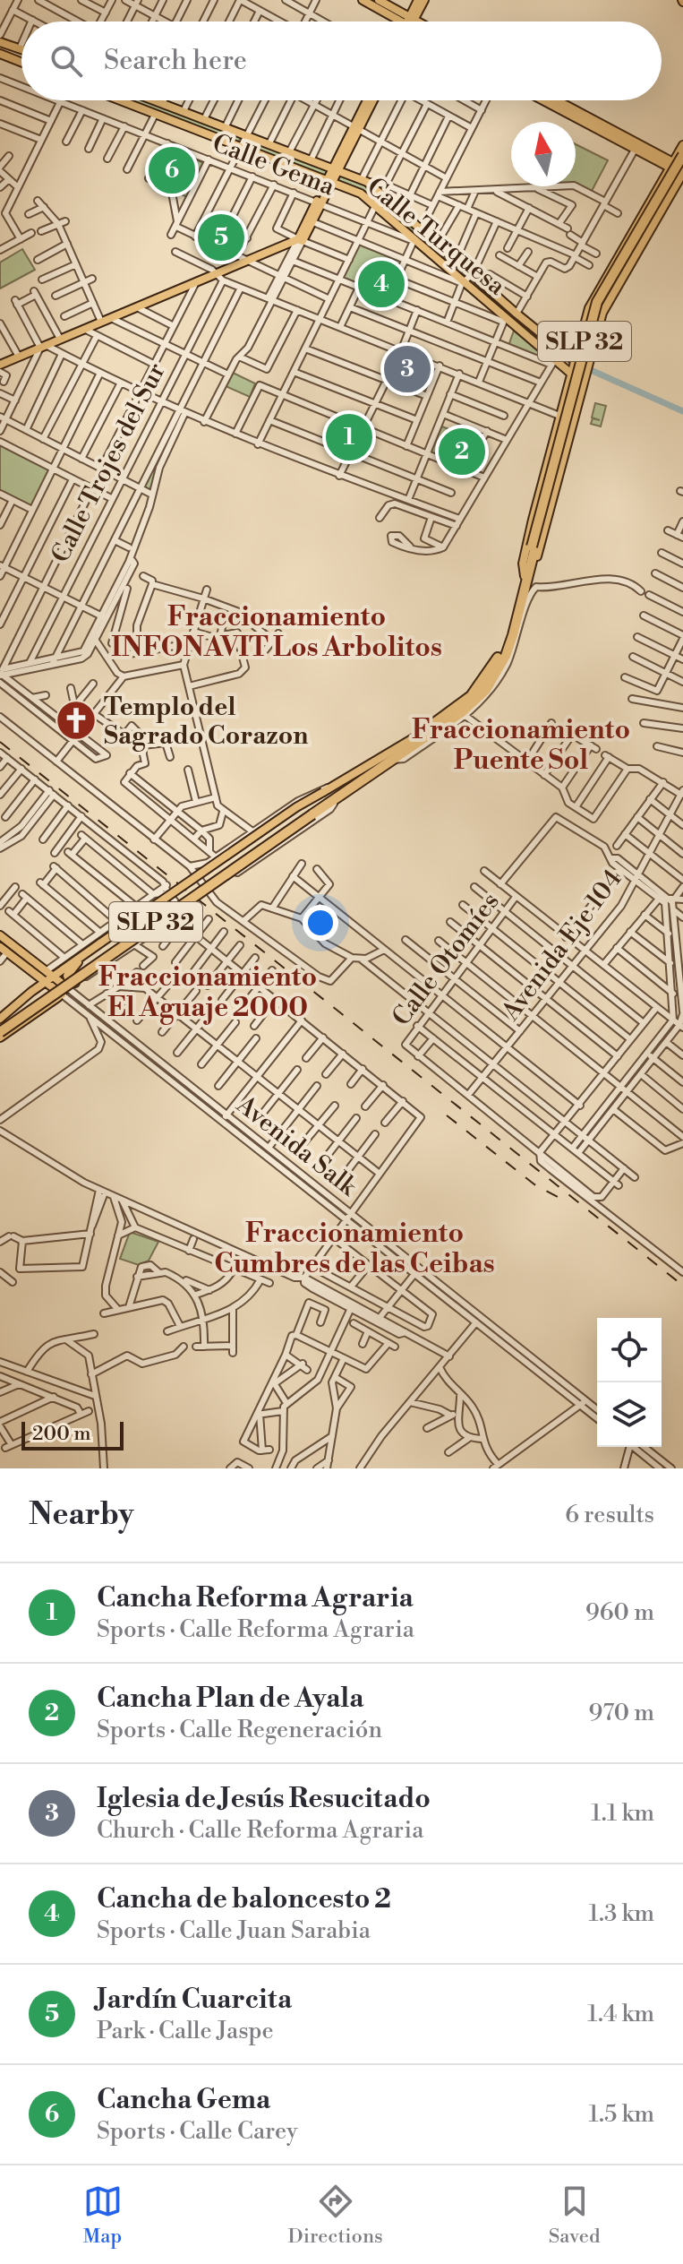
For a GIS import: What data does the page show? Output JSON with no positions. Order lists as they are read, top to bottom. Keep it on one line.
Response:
{"streets":{"highway":["SLP 32"],"main road":["Calle Turquesa","Avenida Salk"],"street":["Calle Gema","Calle Trojes del Sur","Avenida Eje 104","Calle Otomíes"]},"crossings":[["Calle Gema","Calle Turquesa"],["Calle Turquesa","SLP 32"]],"districts":["Fraccionamiento INFONAVIT Los Arbolitos","Fraccionamiento Puente Sol","Fraccionamiento El Aguaje 2000","Fraccionamiento Cumbres de las Ceibas"],"places":{"church":["Templo del Sagrado Corazon"]},"scale_bar":"200 m","north":"top","page":{"search":"Search here","pins":["6","5","4","3","1","2"],"scale":"200 m","heading":["Nearby","6 results"],"list":[{"mark":"1","name":"Cancha Reforma Agraria","note":"Sports · Calle Reforma Agraria","value":"960 m"},{"mark":"2","name":"Cancha Plan de Ayala","note":"Sports · Calle Regeneración","value":"970 m"},{"mark":"3","name":"Iglesia de Jesús Resucitado","note":"Church · Calle Reforma Agraria","value":"1.1 km"},{"mark":"4","name":"Cancha de baloncesto 2","note":"Sports · Calle Juan Sarabia","value":"1.3 km"},{"mark":"5","name":"Jardín Cuarcita","note":"Park · Calle Jaspe","value":"1.4 km"},{"mark":"6","name":"Cancha Gema","note":"Sports · Calle Carey","value":"1.5 km"}],"nav":["Map","Directions","Saved"]}}
